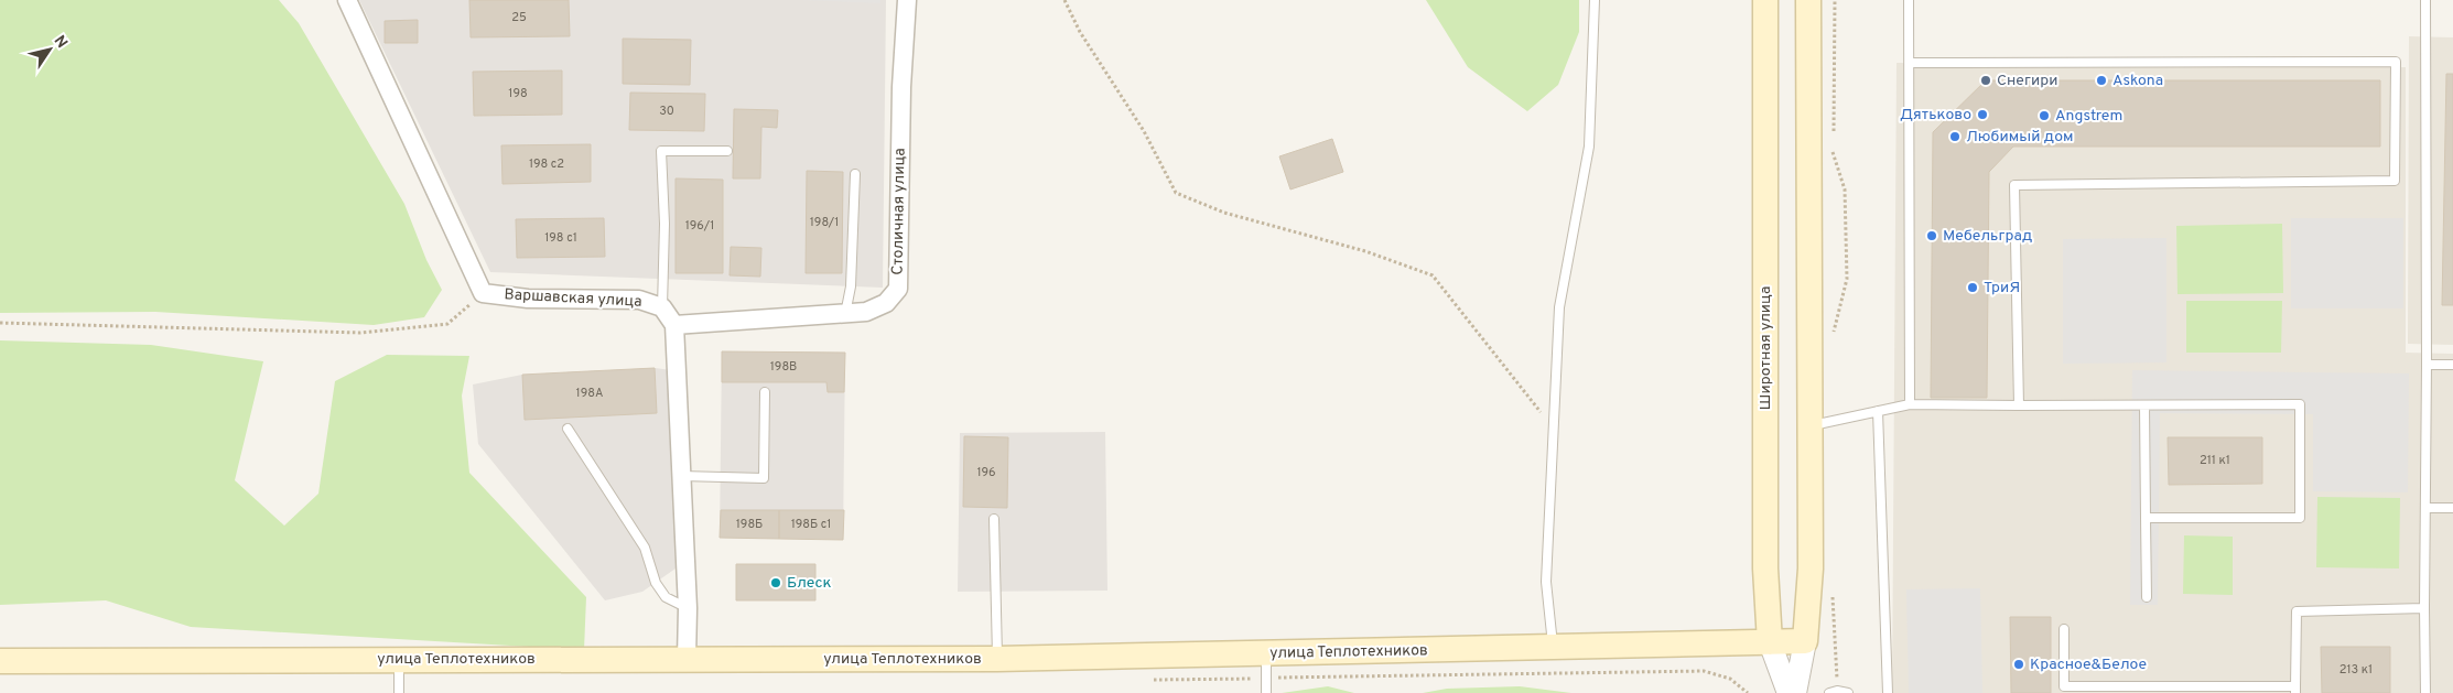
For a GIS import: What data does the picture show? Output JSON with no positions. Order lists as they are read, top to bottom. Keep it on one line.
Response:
{"streets":{"main road":["Широтная улица","улица Теплотехников"],"street":["Столичная улица","Варшавская улица"]},"crossings":[["Столичная улица","Варшавская улица"],["Широтная улица","улица Теплотехников"]],"places":["Снегири","Askona","Дятьково","Angstrem","Любимый дом","Мебельград","ТриЯ","Блеск","Красное&Белое"],"house_numbers":["25","198","30","198 с2","198/1","196/1","198 с1","198В","198А","211 к1","196","198Б","198Б с1","213 к1"],"north":"top right"}
